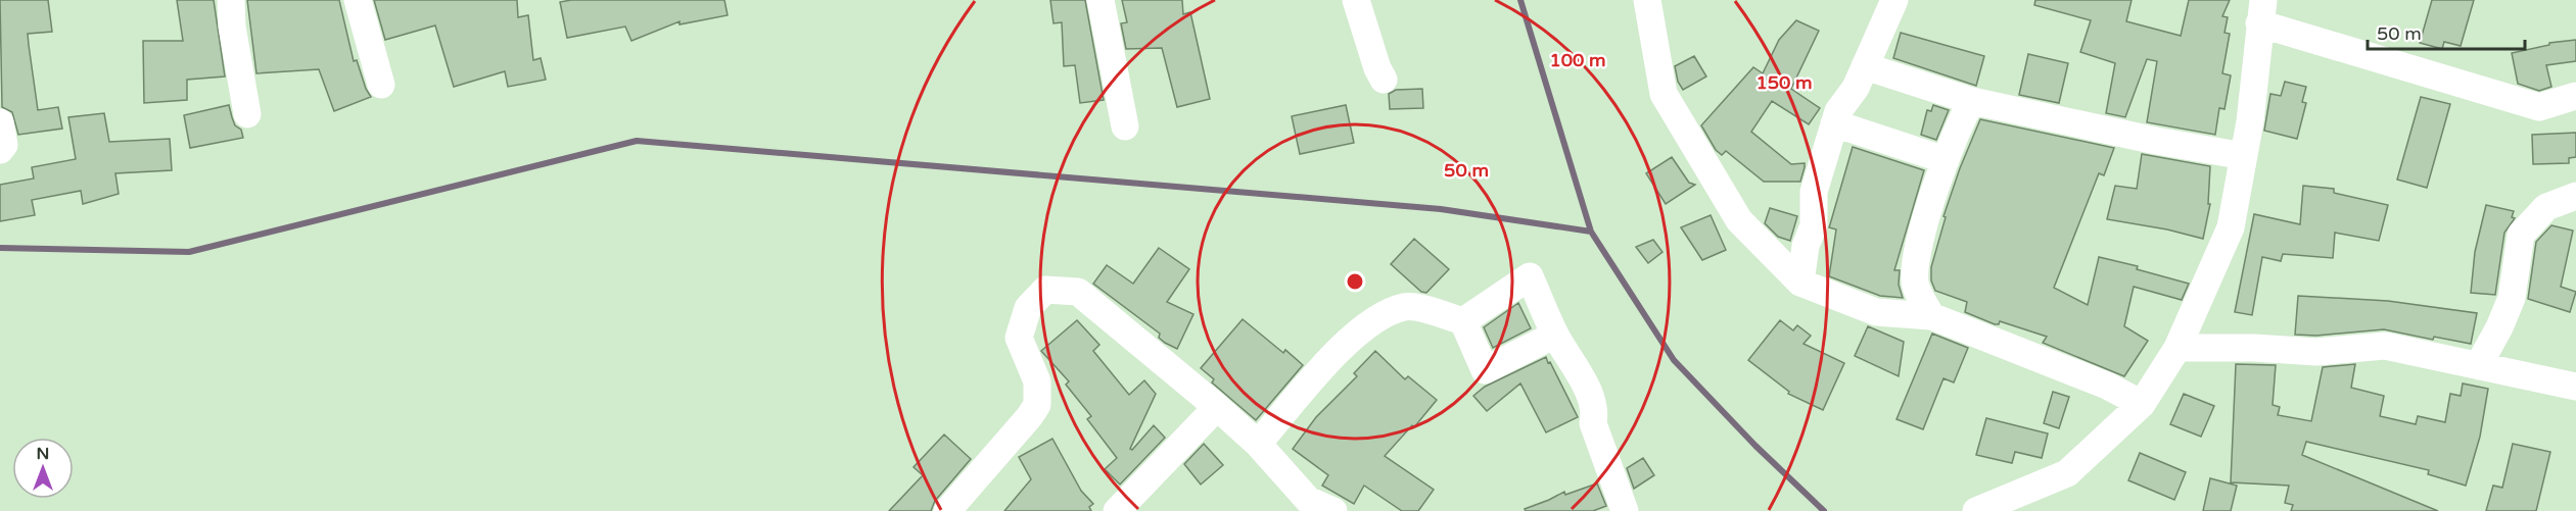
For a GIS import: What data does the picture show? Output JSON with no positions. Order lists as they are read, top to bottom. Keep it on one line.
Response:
{"scale_bar":"50 m","north":"top","rings":["100 m","150 m","50 m"]}
